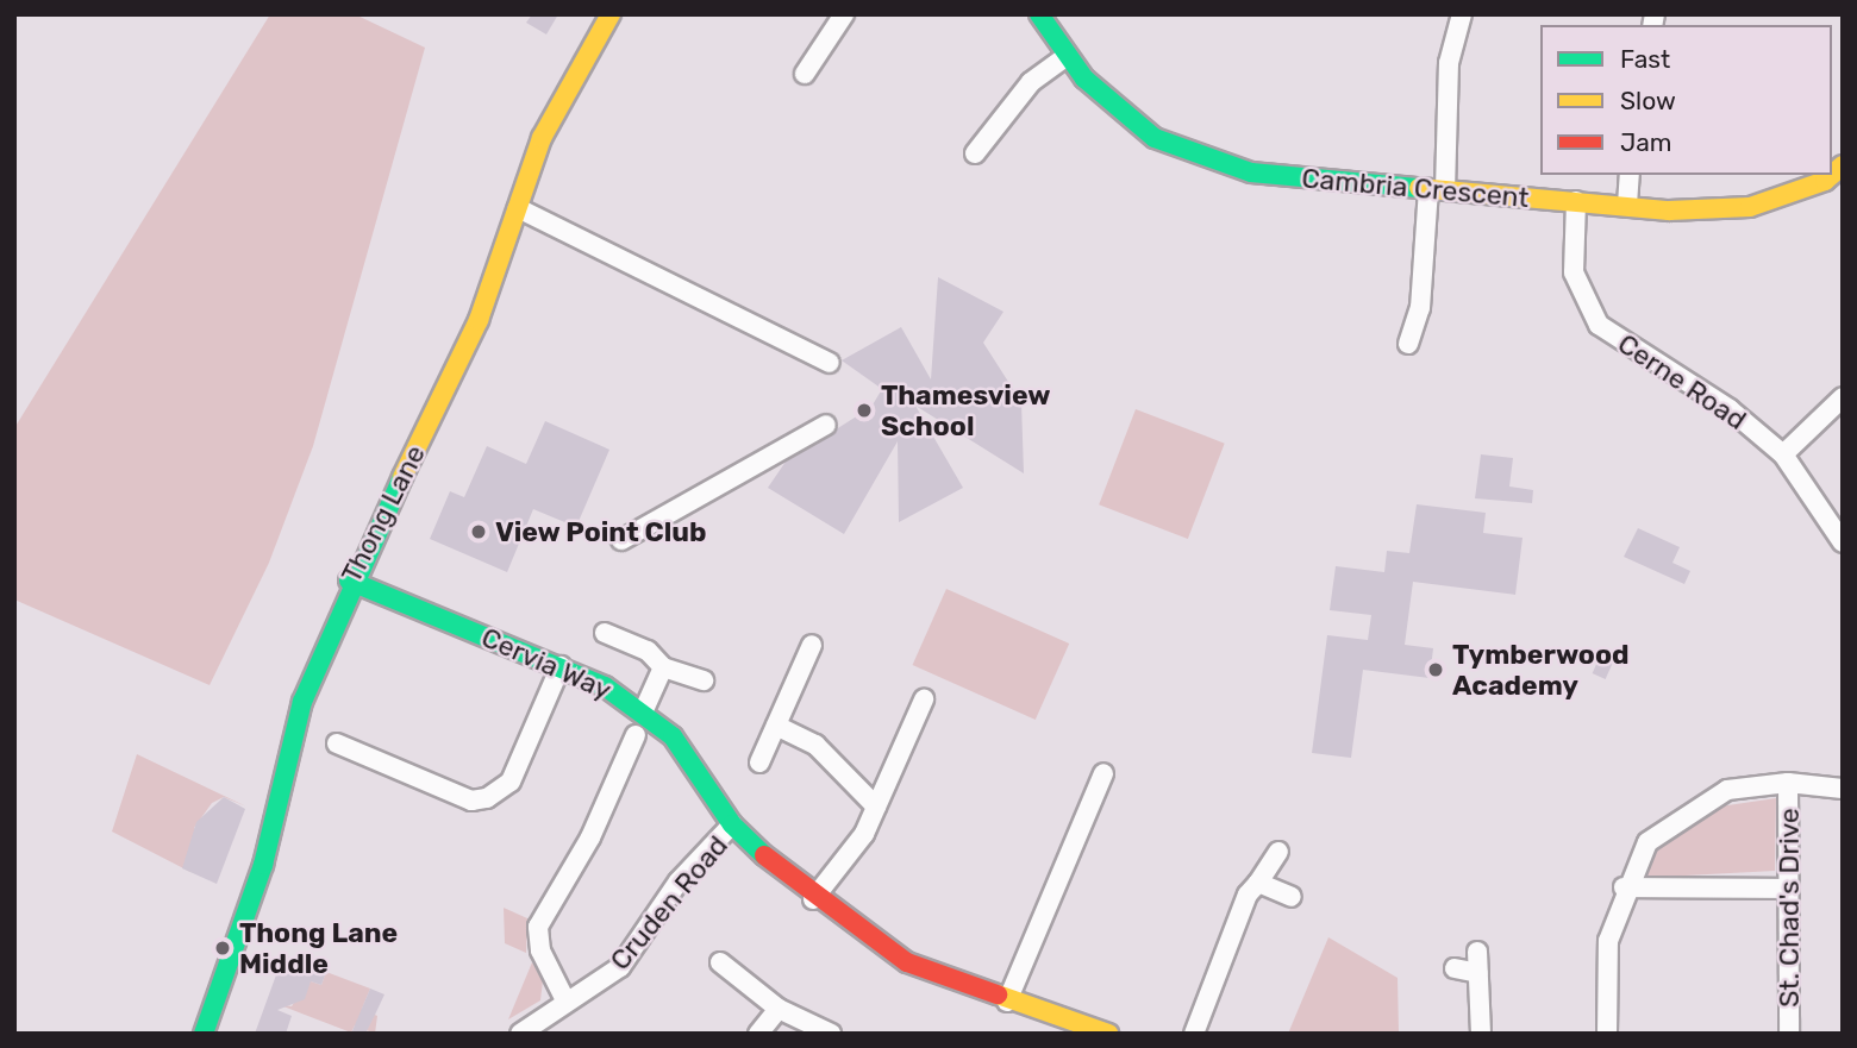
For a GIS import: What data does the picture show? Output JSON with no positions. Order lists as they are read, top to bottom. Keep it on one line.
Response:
{"streets":{"street":["Cambria Crescent","Cerne Road","Thong Lane","Cervia Way","Cruden Road","St. Chad's Drive"]},"crossings":[["Cambria Crescent","Cerne Road"],["Thong Lane","Cervia Way"],["Cervia Way","Cruden Road"]],"places":["Thamesview School","View Point Club","Tymberwood Academy","Thong Lane Middle"],"legend":["Fast","Slow","Jam"]}
